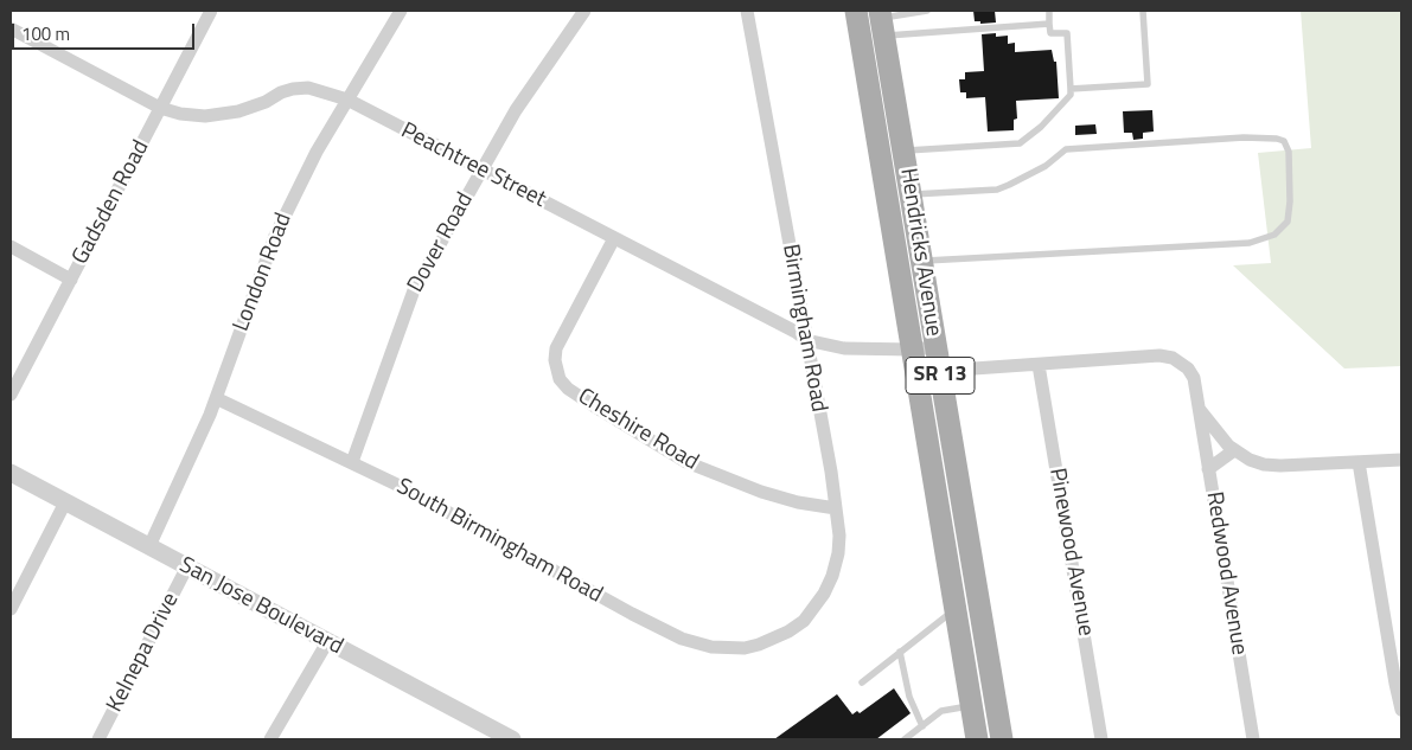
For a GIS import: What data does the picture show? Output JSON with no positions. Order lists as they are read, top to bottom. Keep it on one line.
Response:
{"streets":{"main road":["Hendricks Avenue","SR 13"],"street":["Peachtree Street","Gadsden Road","Dover Road","London Road","Birmingham Road","Cheshire Road","South Birmingham Road","Pinewood Avenue","Redwood Avenue","San Jose Boulevard","Kelnepa Drive"]},"crossings":[["Peachtree Street","Gadsden Road"],["Peachtree Street","Dover Road"],["Peachtree Street","Hendricks Avenue"],["Peachtree Street","London Road"],["Peachtree Street","Birmingham Road"],["Peachtree Street","Cheshire Road"],["Dover Road","South Birmingham Road"],["Hendricks Avenue","Redwood Avenue"],["London Road","South Birmingham Road"],["London Road","San Jose Boulevard"],["Birmingham Road","Cheshire Road"],["Birmingham Road","South Birmingham Road"],["Pinewood Avenue","Redwood Avenue"],["San Jose Boulevard","Kelnepa Drive"]],"scale_bar":"100 m"}
